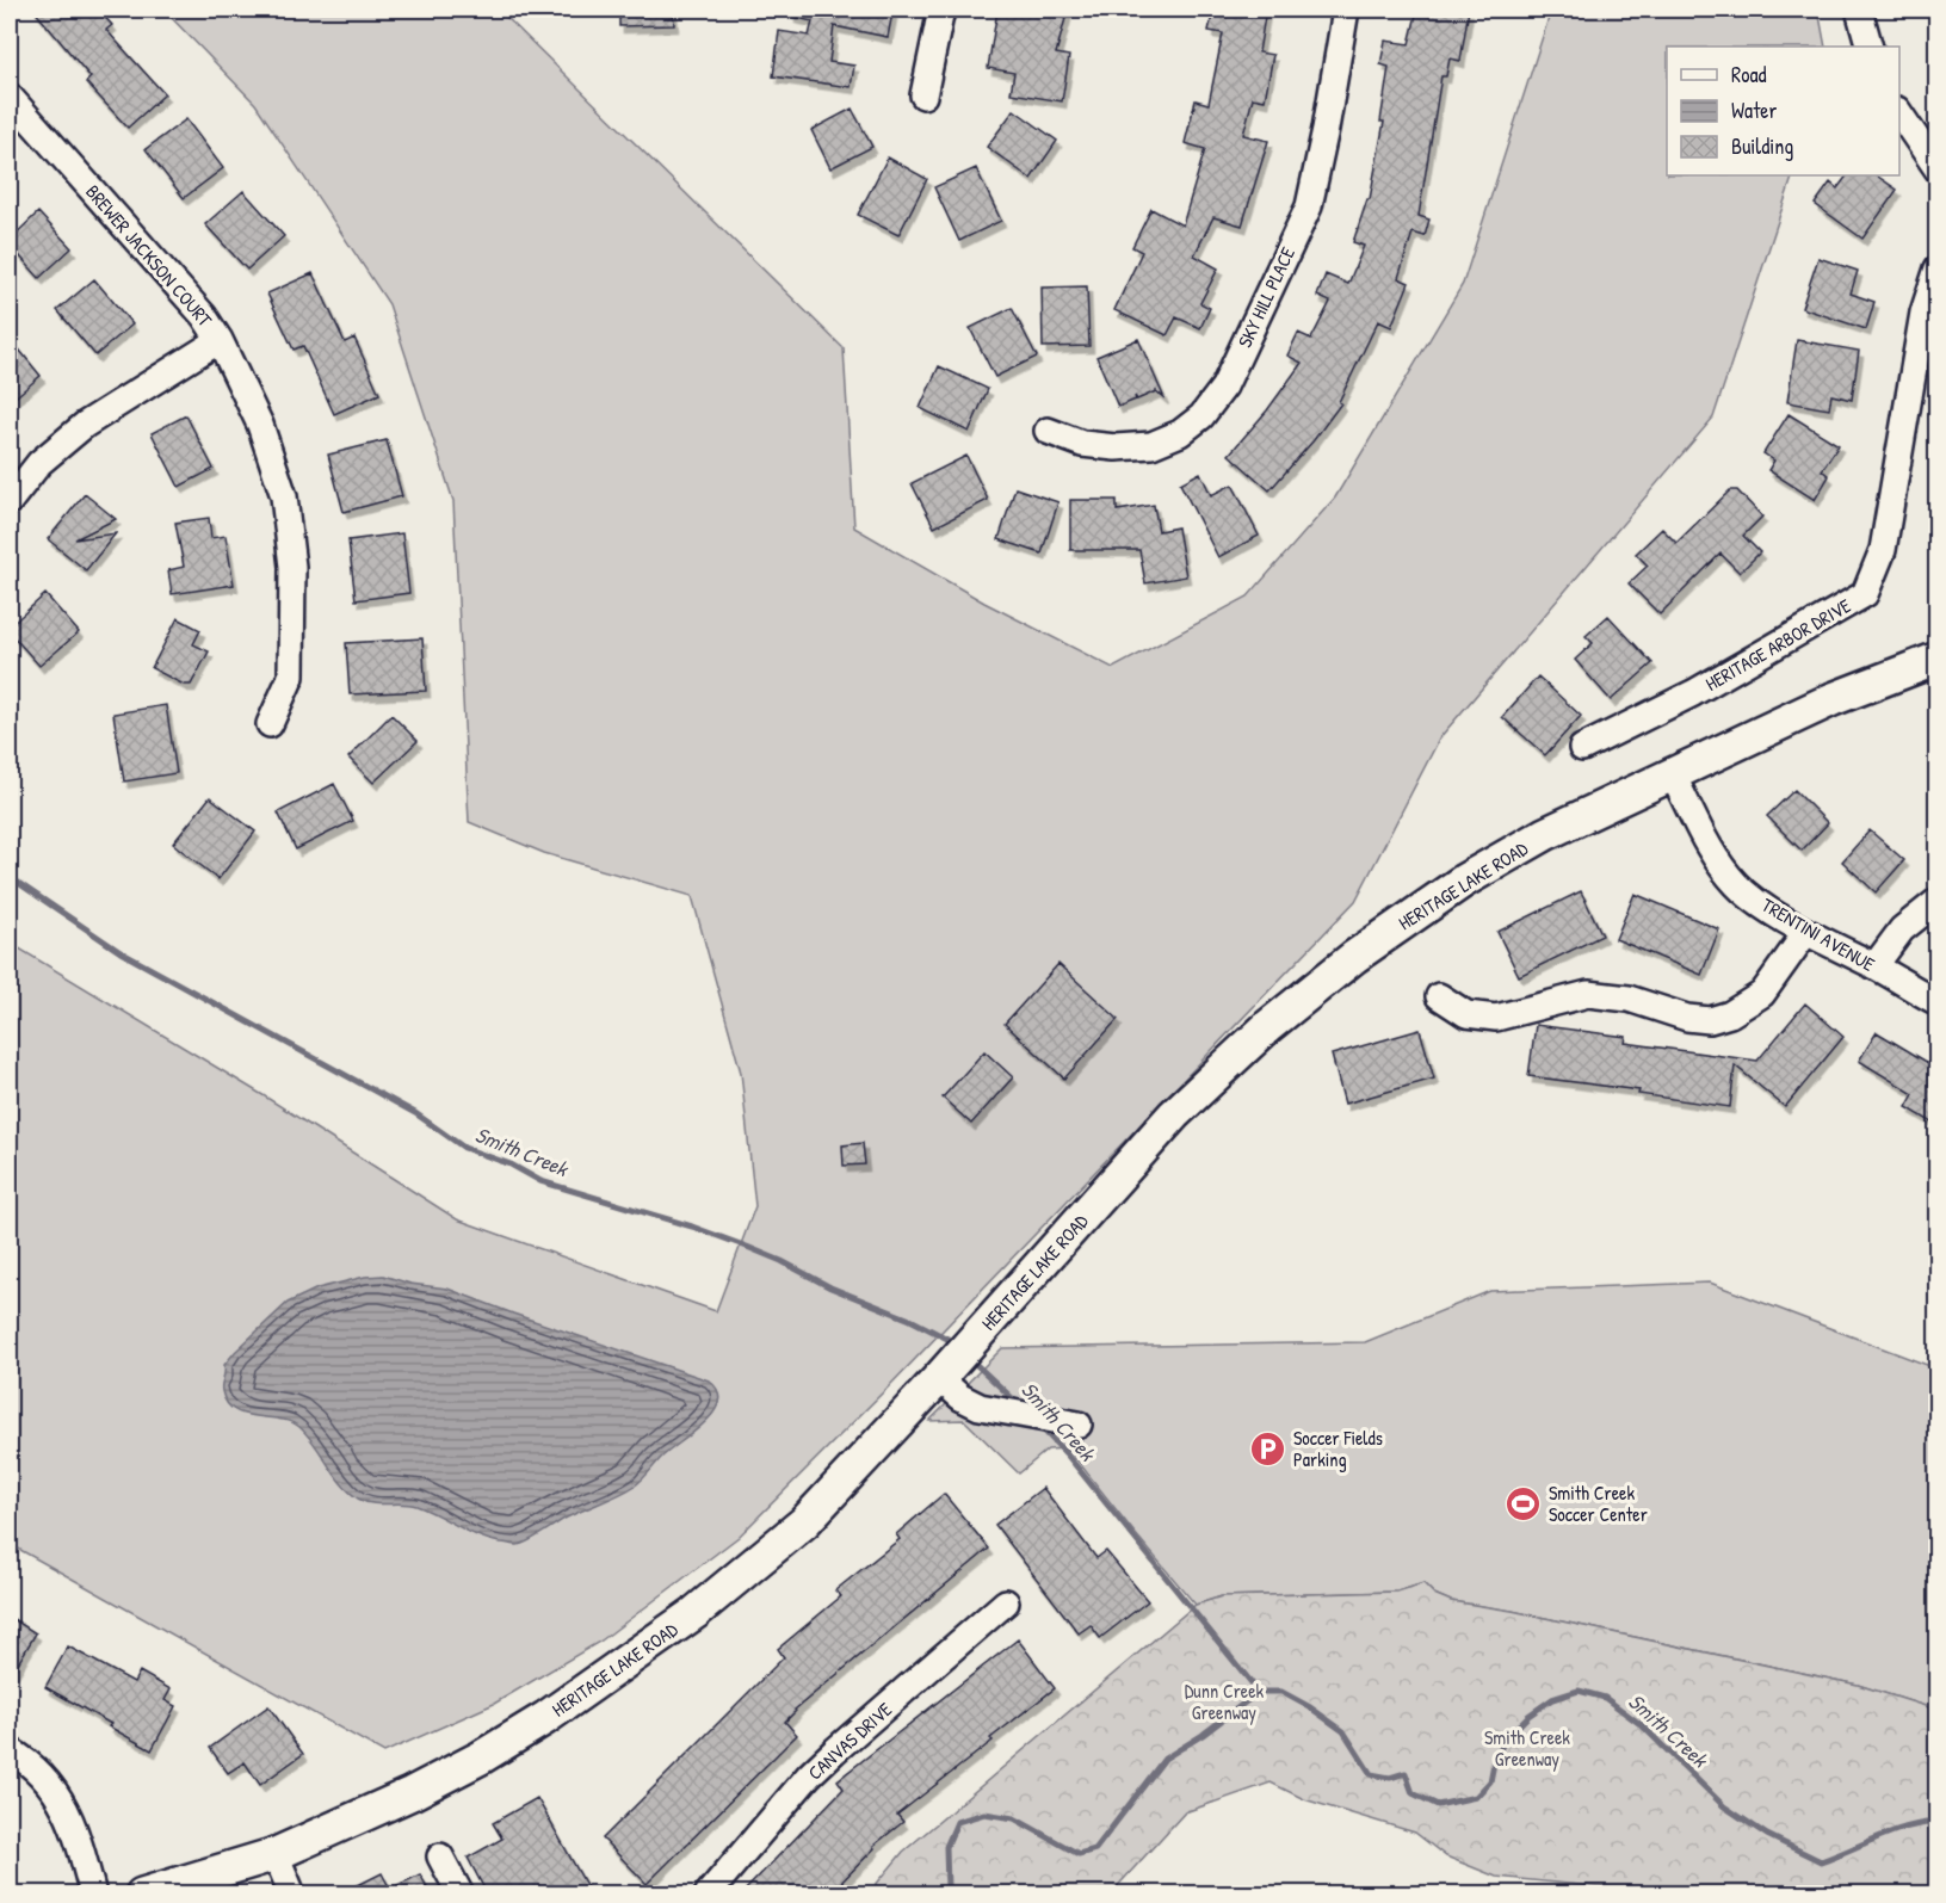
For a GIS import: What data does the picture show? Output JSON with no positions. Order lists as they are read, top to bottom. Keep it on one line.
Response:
{"streets":{"main road":["HERITAGE LAKE ROAD"],"street":["BREWER JACKSON COURT","SKY HILL PLACE","HERITAGE ARBOR DRIVE","TRENTINI AVENUE","CANVAS DRIVE"]},"crossings":[["HERITAGE LAKE ROAD","TRENTINI AVENUE"]],"water":["Smith Creek"],"parks":["Dunn Creek Greenway","Smith Creek Greenway"],"places":{"parking":["Soccer Fields Parking"],"sports":["Smith Creek Soccer Center"]},"legend":["Road","Water","Building"]}
